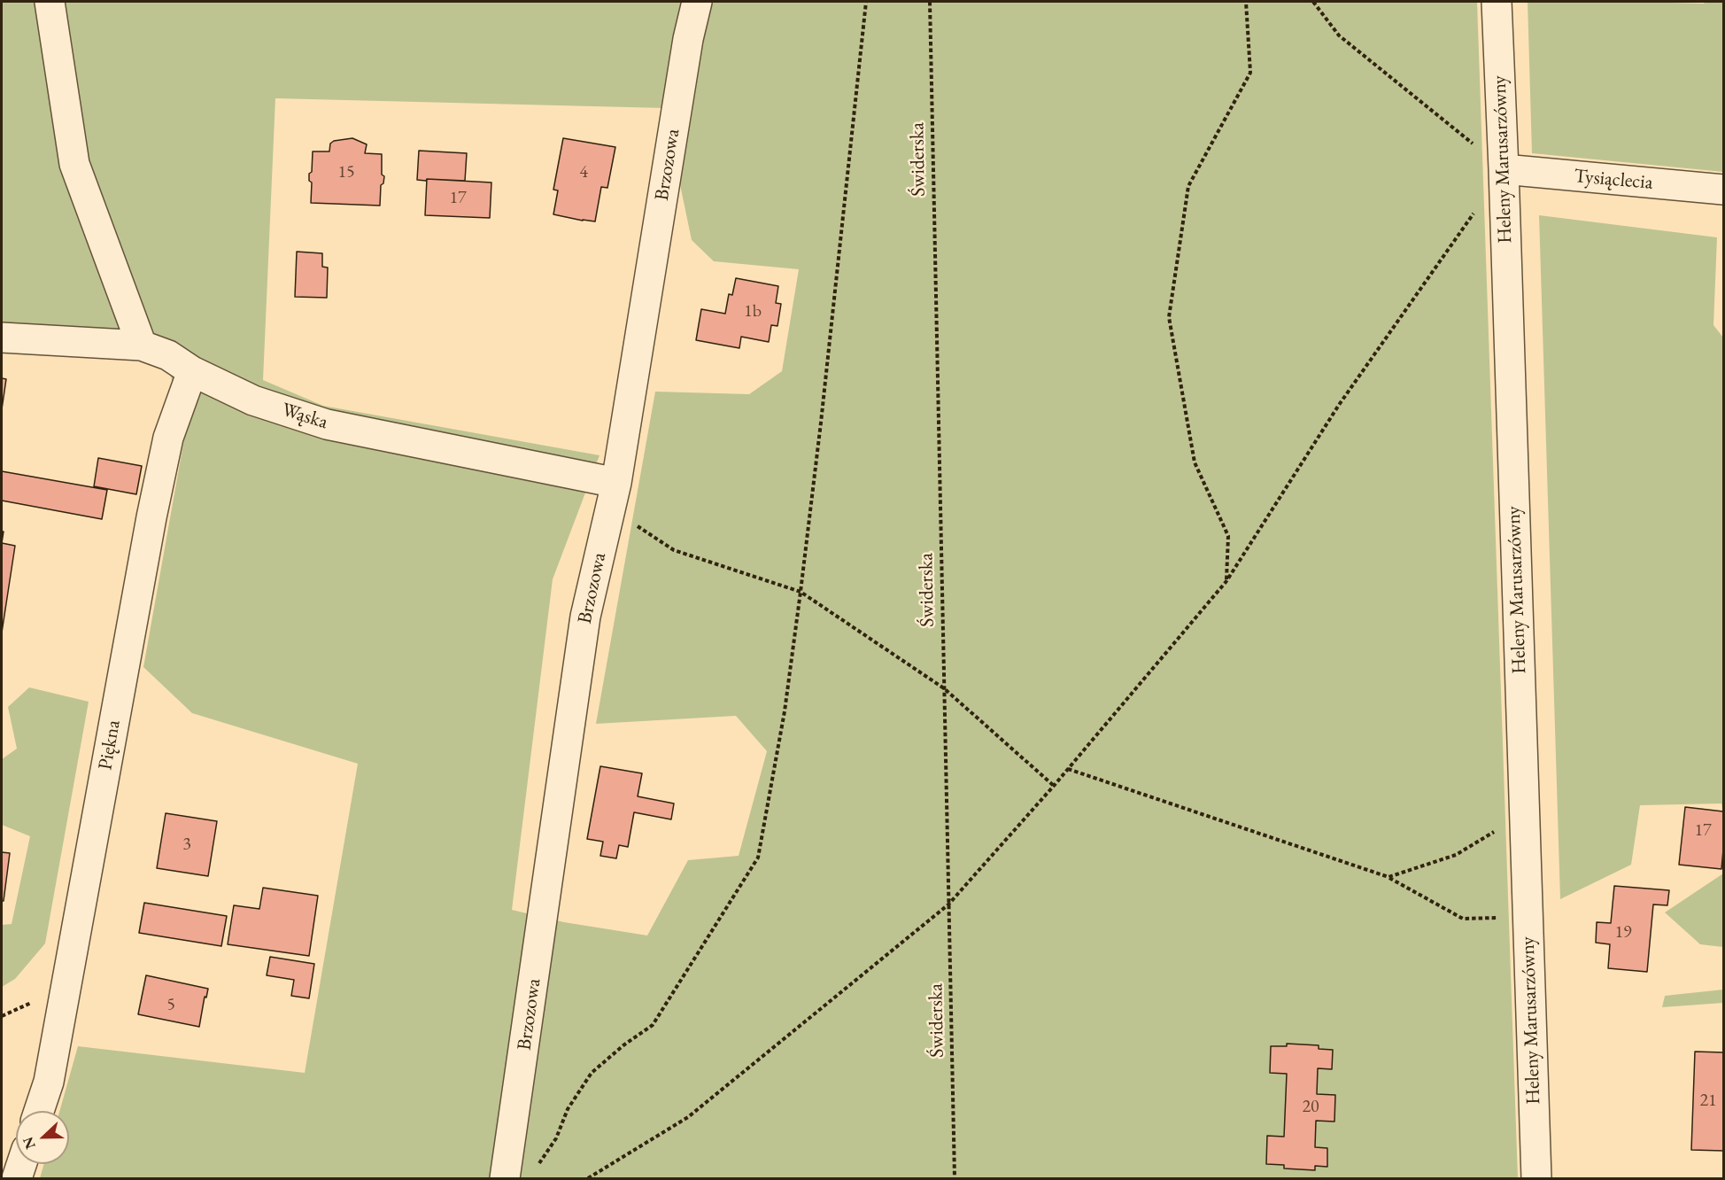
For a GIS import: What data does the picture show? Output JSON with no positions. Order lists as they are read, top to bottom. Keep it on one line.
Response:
{"streets":{"street":["Heleny Marusarzówny","Brzozowa","Tysiąclecia","Wąska","Piękna"],"path":["Świderska"]},"crossings":[["Heleny Marusarzówny","Tysiąclecia"],["Brzozowa","Wąska"],["Wąska","Piękna"]],"house_numbers":["15","4","17","1b","17","3","19","5","21","20"],"north":"left"}
